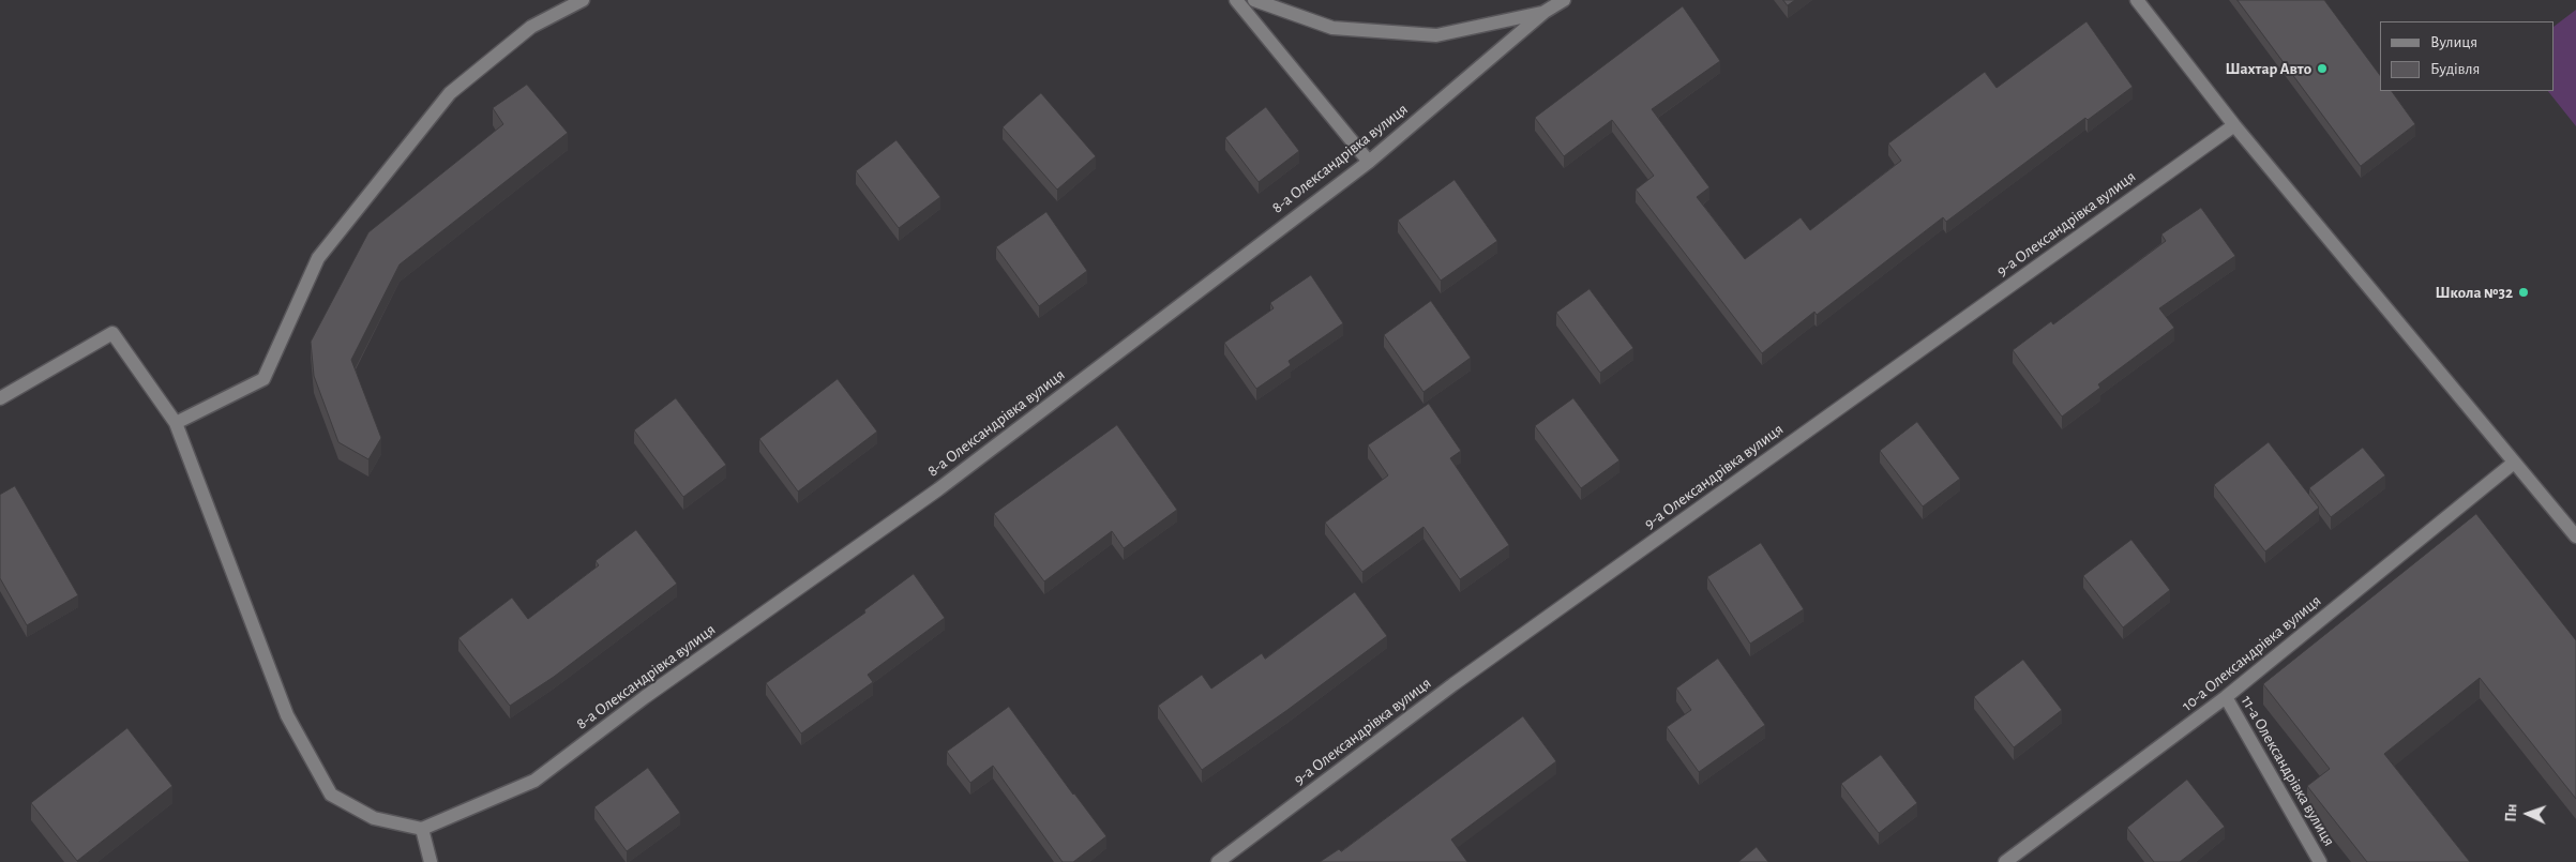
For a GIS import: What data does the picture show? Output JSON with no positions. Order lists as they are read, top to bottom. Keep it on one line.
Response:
{"streets":{"street":["8-а Олександрівка вулиця","9-а Олександрівка вулиця","10-а Олександрівка вулиця","11-а Олександрівка вулиця"]},"crossings":[["10-а Олександрівка вулиця","11-а Олександрівка вулиця"]],"places":["Шахтар Авто","Школа №32"],"legend":["Вулиця","Будівля"],"north":"left"}
